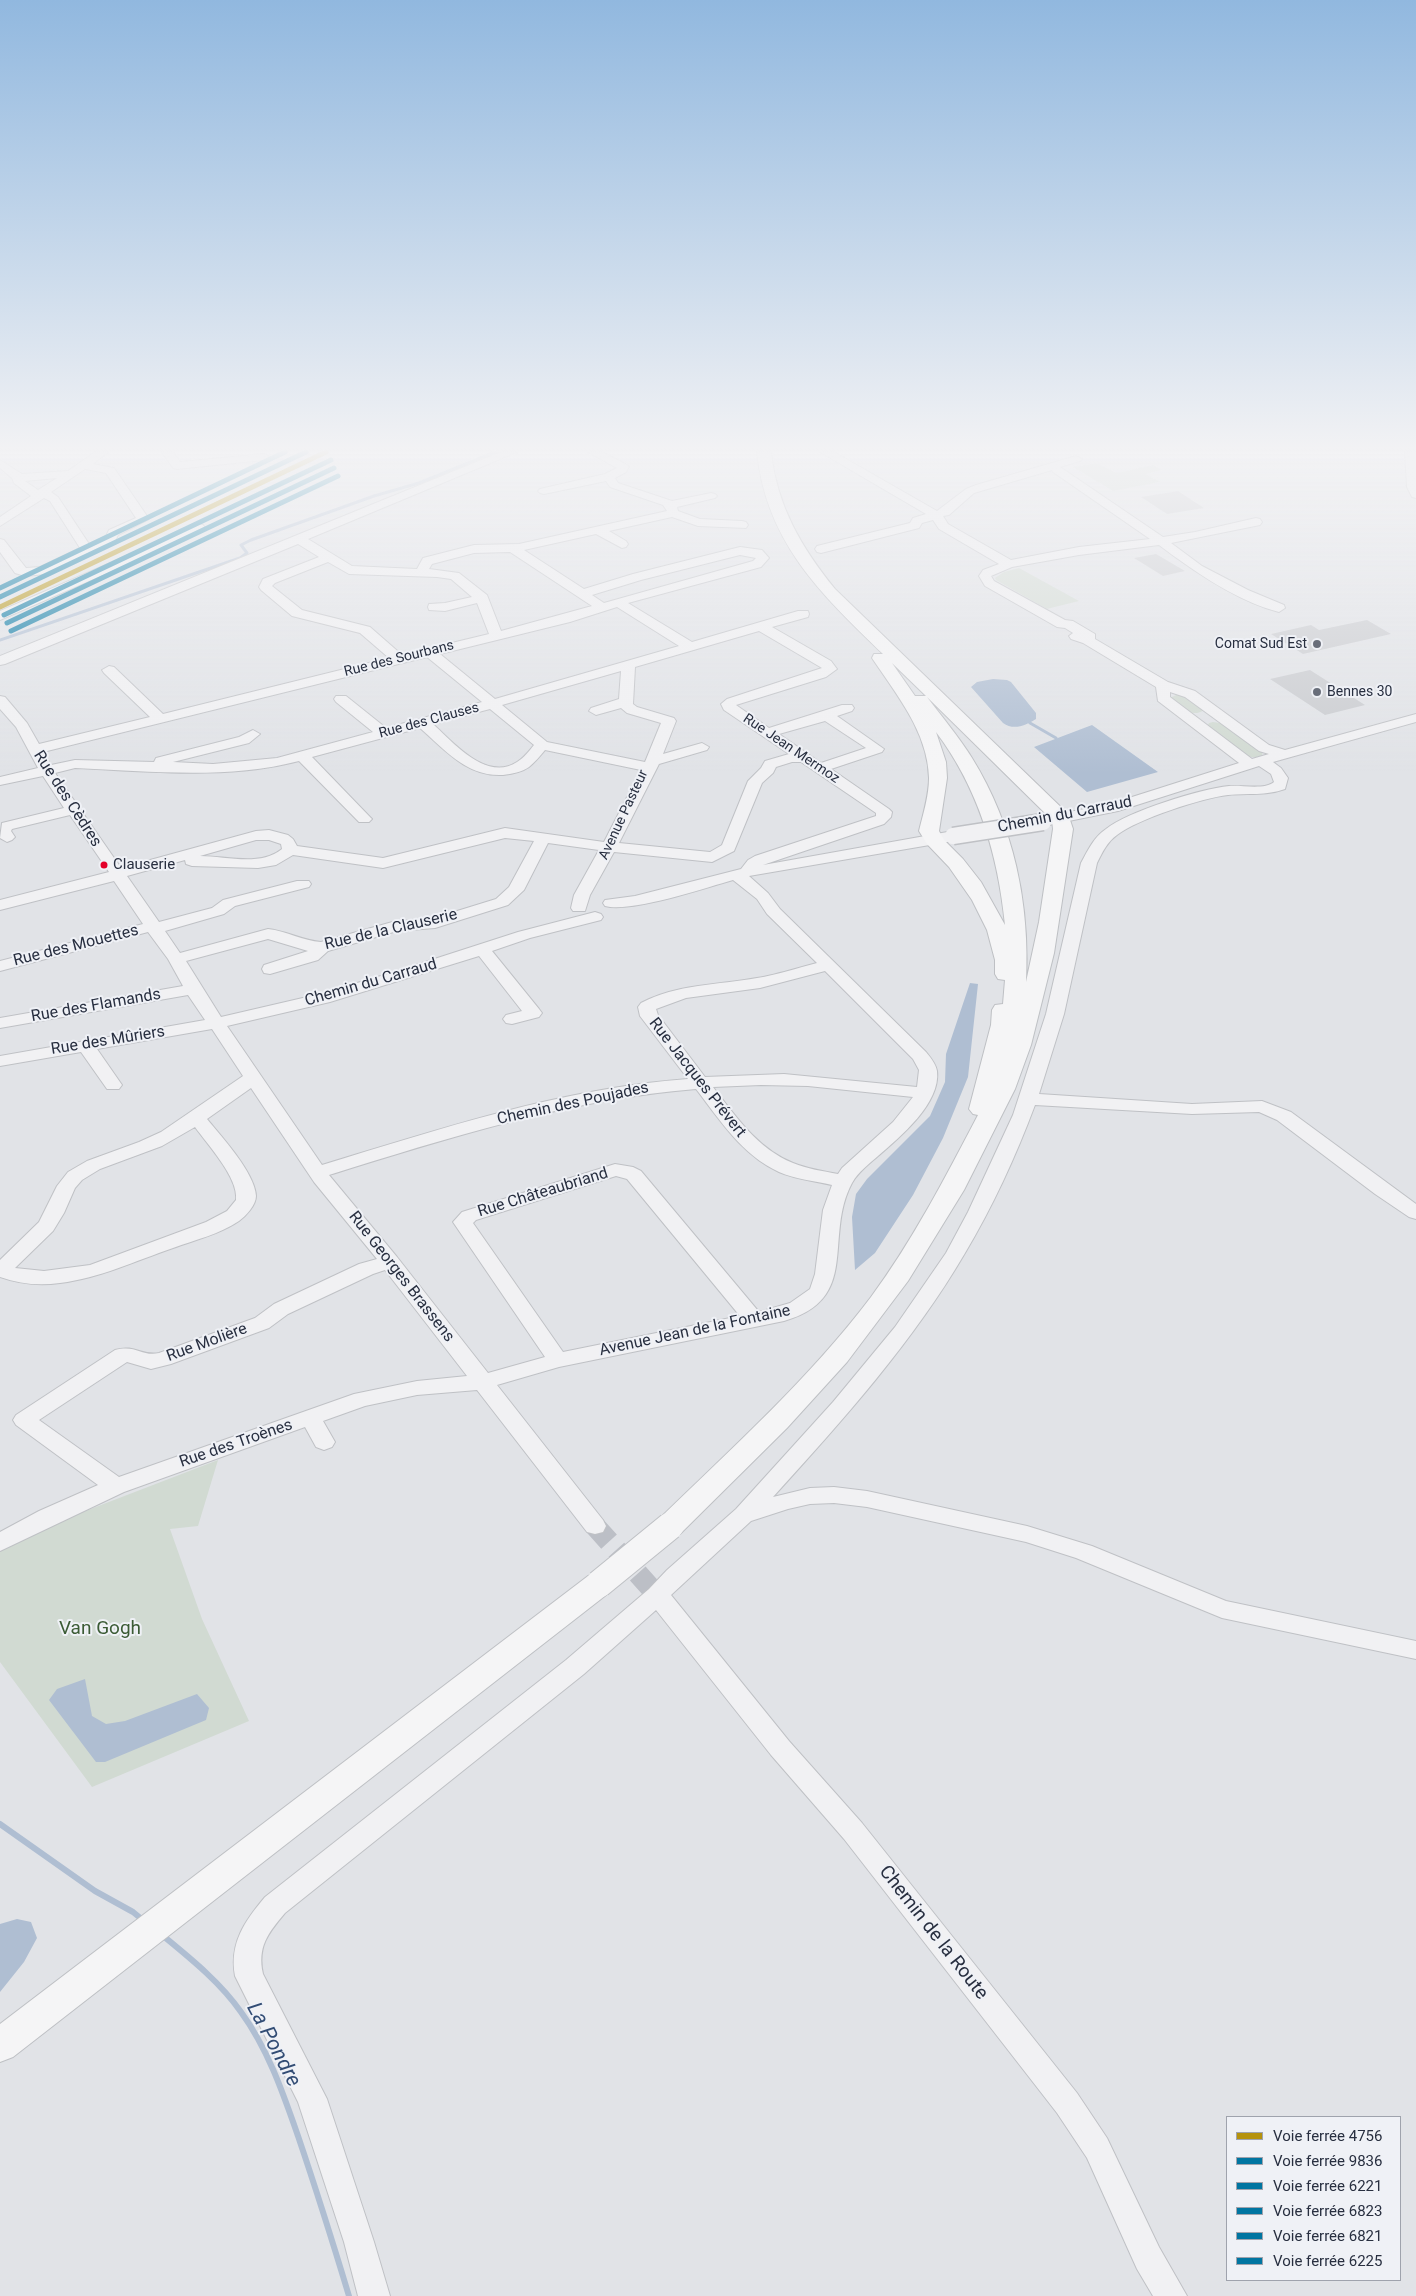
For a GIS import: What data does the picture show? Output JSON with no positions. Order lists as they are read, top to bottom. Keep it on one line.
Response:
{"streets":{"street":["Rue des Sourbans","Rue des Clauses","Rue Jean Mermoz","Rue des Cèdres","Avenue Pasteur","Chemin du Carraud","Rue de la Clauserie","Rue des Mouettes","Rue des Flamands","Rue des Mûriers","Rue Jacques Prévert","Chemin des Poujades","Rue Châteaubriand","Rue Georges Brassens","Avenue Jean de la Fontaine","Rue Molière","Rue des Troènes","Chemin de la Route"]},"crossings":[["Rue des Sourbans","Rue des Cèdres"],["Rue des Sourbans","Avenue Pasteur"],["Rue des Clauses","Rue Jean Mermoz"],["Rue des Clauses","Rue des Cèdres"],["Rue des Clauses","Avenue Pasteur"],["Rue Jean Mermoz","Chemin du Carraud"],["Rue Jean Mermoz","Avenue Jean de la Fontaine"],["Rue des Cèdres","Chemin du Carraud"],["Rue des Cèdres","Rue de la Clauserie"],["Rue des Cèdres","Rue des Mouettes"],["Rue des Cèdres","Rue des Flamands"],["Rue des Cèdres","Rue des Mûriers"],["Rue des Cèdres","Rue Georges Brassens"],["Avenue Pasteur","Chemin du Carraud"],["Chemin du Carraud","Rue des Mûriers"],["Chemin du Carraud","Rue Georges Brassens"],["Chemin du Carraud","Avenue Jean de la Fontaine"],["Rue des Mûriers","Rue Georges Brassens"],["Rue Jacques Prévert","Chemin des Poujades"],["Rue Jacques Prévert","Avenue Jean de la Fontaine"],["Chemin des Poujades","Rue Georges Brassens"],["Chemin des Poujades","Avenue Jean de la Fontaine"],["Rue Châteaubriand","Avenue Jean de la Fontaine"],["Rue Georges Brassens","Avenue Jean de la Fontaine"],["Rue Georges Brassens","Rue Molière"],["Rue Georges Brassens","Rue des Troènes"],["Avenue Jean de la Fontaine","Rue des Troènes"],["Rue Molière","Rue des Troènes"]],"water":["La Pondre"],"parks":["Van Gogh"],"places":["Comat Sud Est","Bennes 30","Clauserie"],"lines":["rail line 4756","rail line 9836","rail line 6221","rail line 6823","rail line 6821","rail line 6225"],"legend":["Voie ferrée 4756","Voie ferrée 9836","Voie ferrée 6221","Voie ferrée 6823","Voie ferrée 6821","Voie ferrée 6225"]}
